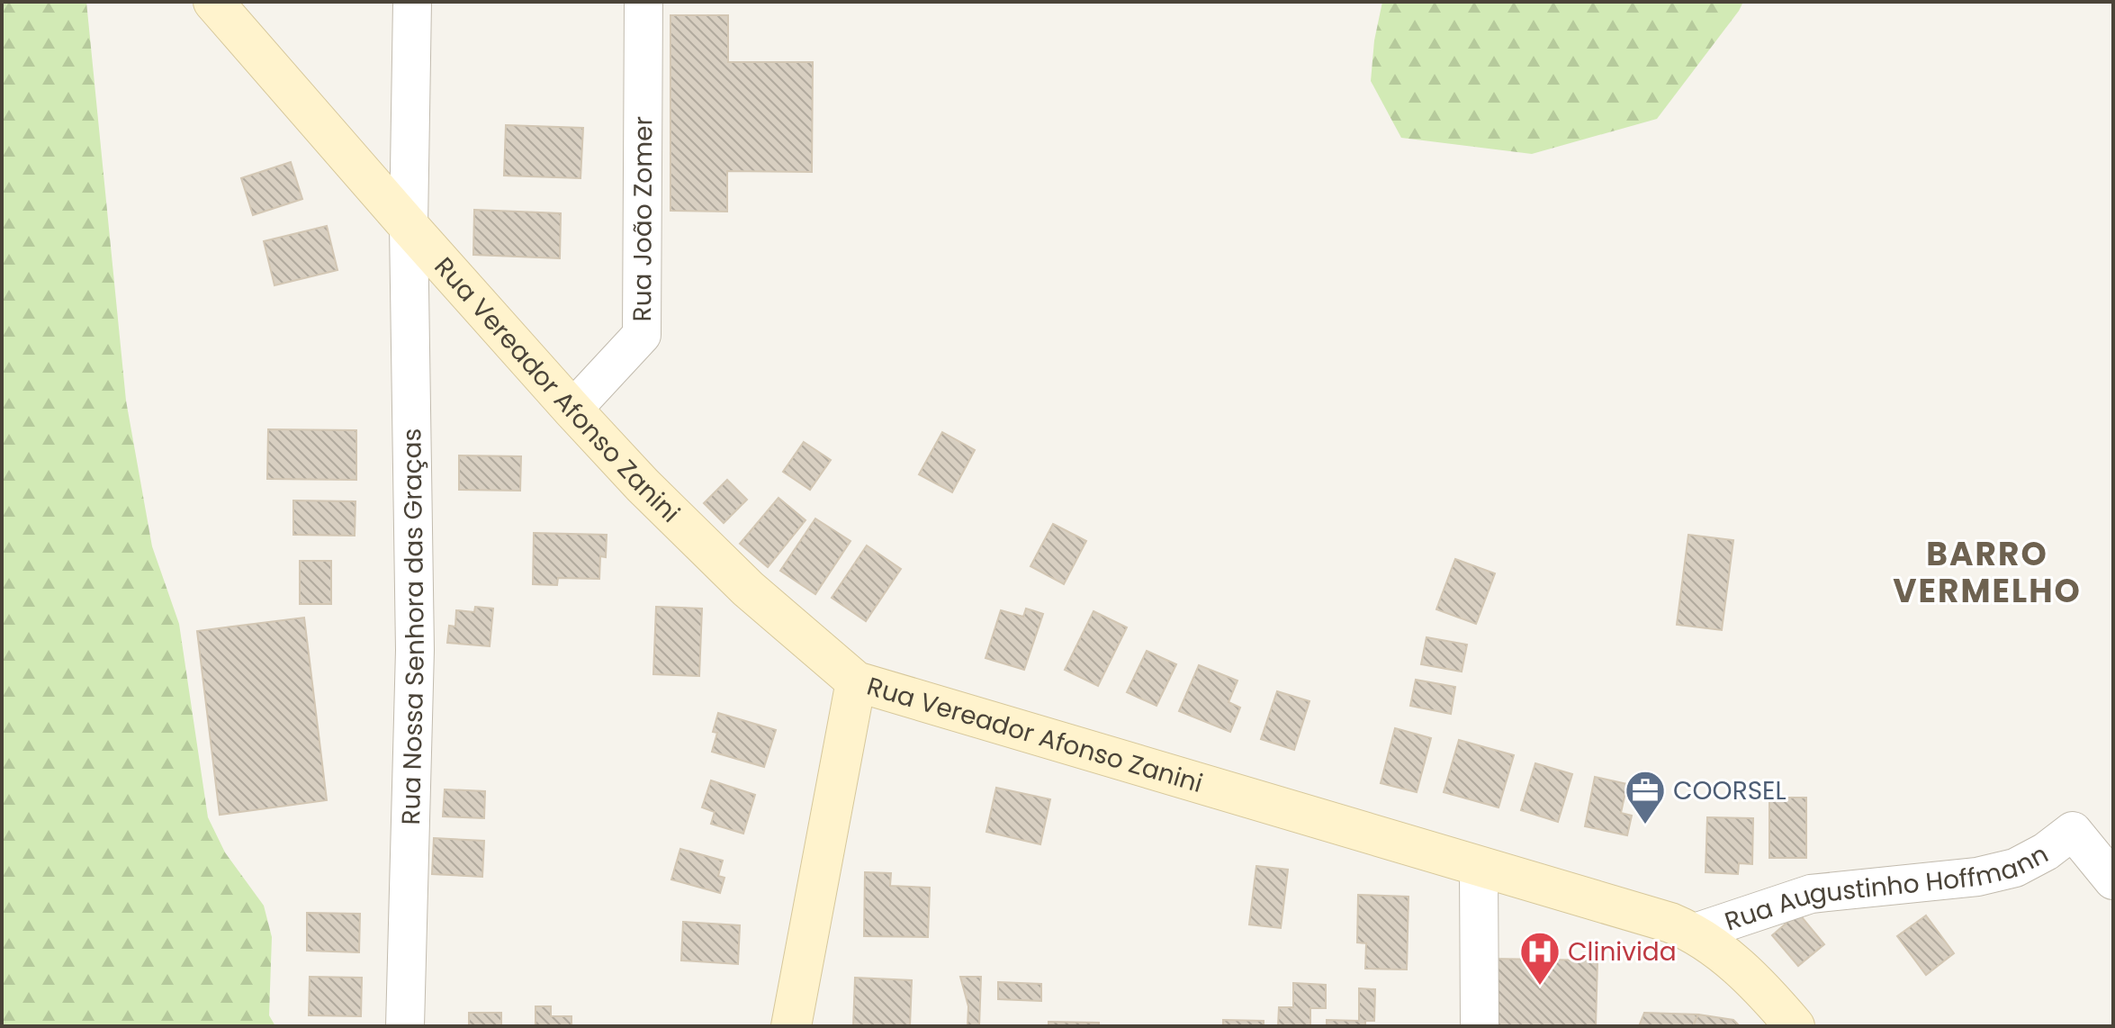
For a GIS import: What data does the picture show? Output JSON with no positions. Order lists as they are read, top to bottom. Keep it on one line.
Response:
{"streets":{"street":["Rua João Zomer","Rua Vereador Afonso Zanini","Rua Nossa Senhora das Graças","Rua Augustinho Hoffmann"]},"crossings":[["Rua João Zomer","Rua Vereador Afonso Zanini"],["Rua Vereador Afonso Zanini","Rua Nossa Senhora das Graças"],["Rua Vereador Afonso Zanini","Rua Augustinho Hoffmann"]],"districts":["BARRO VERMELHO"],"places":{"office":["COORSEL"],"hospital":["Clinivida"]}}
